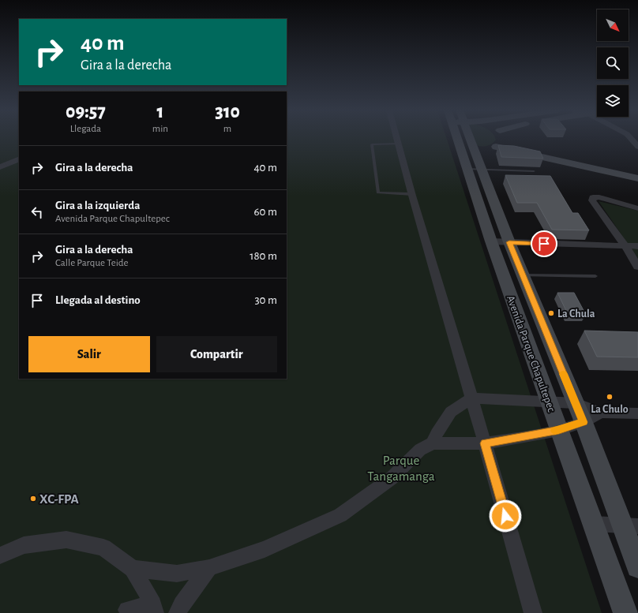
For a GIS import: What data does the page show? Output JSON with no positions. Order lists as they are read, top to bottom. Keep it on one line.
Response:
{"streets":{"main road":["Avenida Parque Chapultepec"]},"parks":["Parque Tangamanga"],"places":["La Chula","La Chulo","XC-FPA"],"north":"bottom right","page":{"turn":["40 m","Gira a la derecha"],"eta":["09:57","Llegada","1","min","310","m"],"list":[{"name":"Gira a la derecha","value":"40 m"},{"name":"Gira a la izquierda","note":"Avenida Parque Chapultepec","value":"60 m"},{"name":"Gira a la derecha","note":"Calle Parque Teide","value":"180 m"},{"name":"Llegada al destino","value":"30 m"}],"buttons":["Salir","Compartir"]}}
